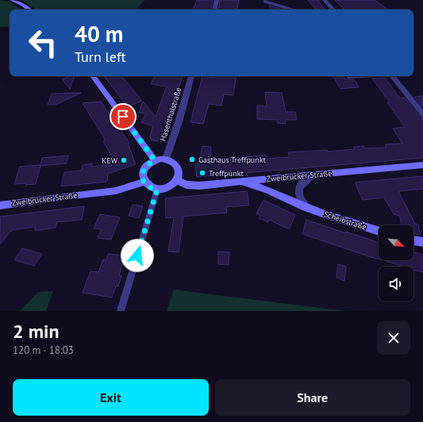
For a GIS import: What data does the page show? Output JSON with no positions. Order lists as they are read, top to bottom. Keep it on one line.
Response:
{"streets":{"main road":["Zweibrücker Straße","Scheibstraße"],"street":["Hasenthalstraße"]},"crossings":[["Hasenthalstraße","Zweibrücker Straße"],["Zweibrücker Straße","Scheibstraße"]],"places":["Gasthaus Treffpunkt","KEW","Treffpunkt"],"north":"bottom right","page":{"turn":["40 m","Turn left"],"heading":["2 min","120 m · 18:03"],"buttons":["Exit","Share"]}}
